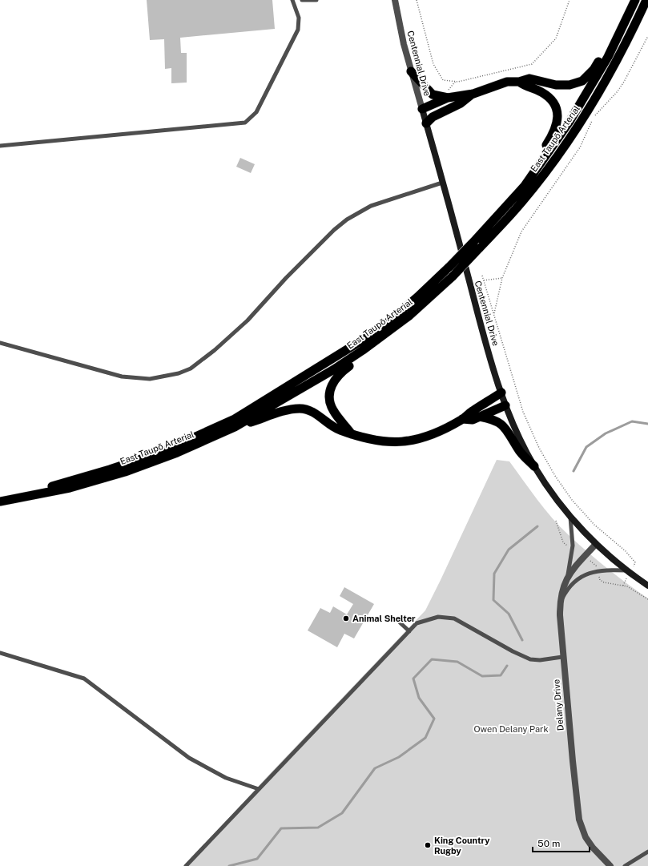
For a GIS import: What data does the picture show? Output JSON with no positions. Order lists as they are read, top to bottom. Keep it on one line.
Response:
{"streets":{"highway":["East Taupō Arterial"],"main road":["Centennial Drive"],"street":["Delany Drive"]},"crossings":[["Centennial Drive","Delany Drive"]],"parks":["Owen Delany Park"],"places":["Animal Shelter","King Country Rugby"],"scale_bar":"50 m"}
